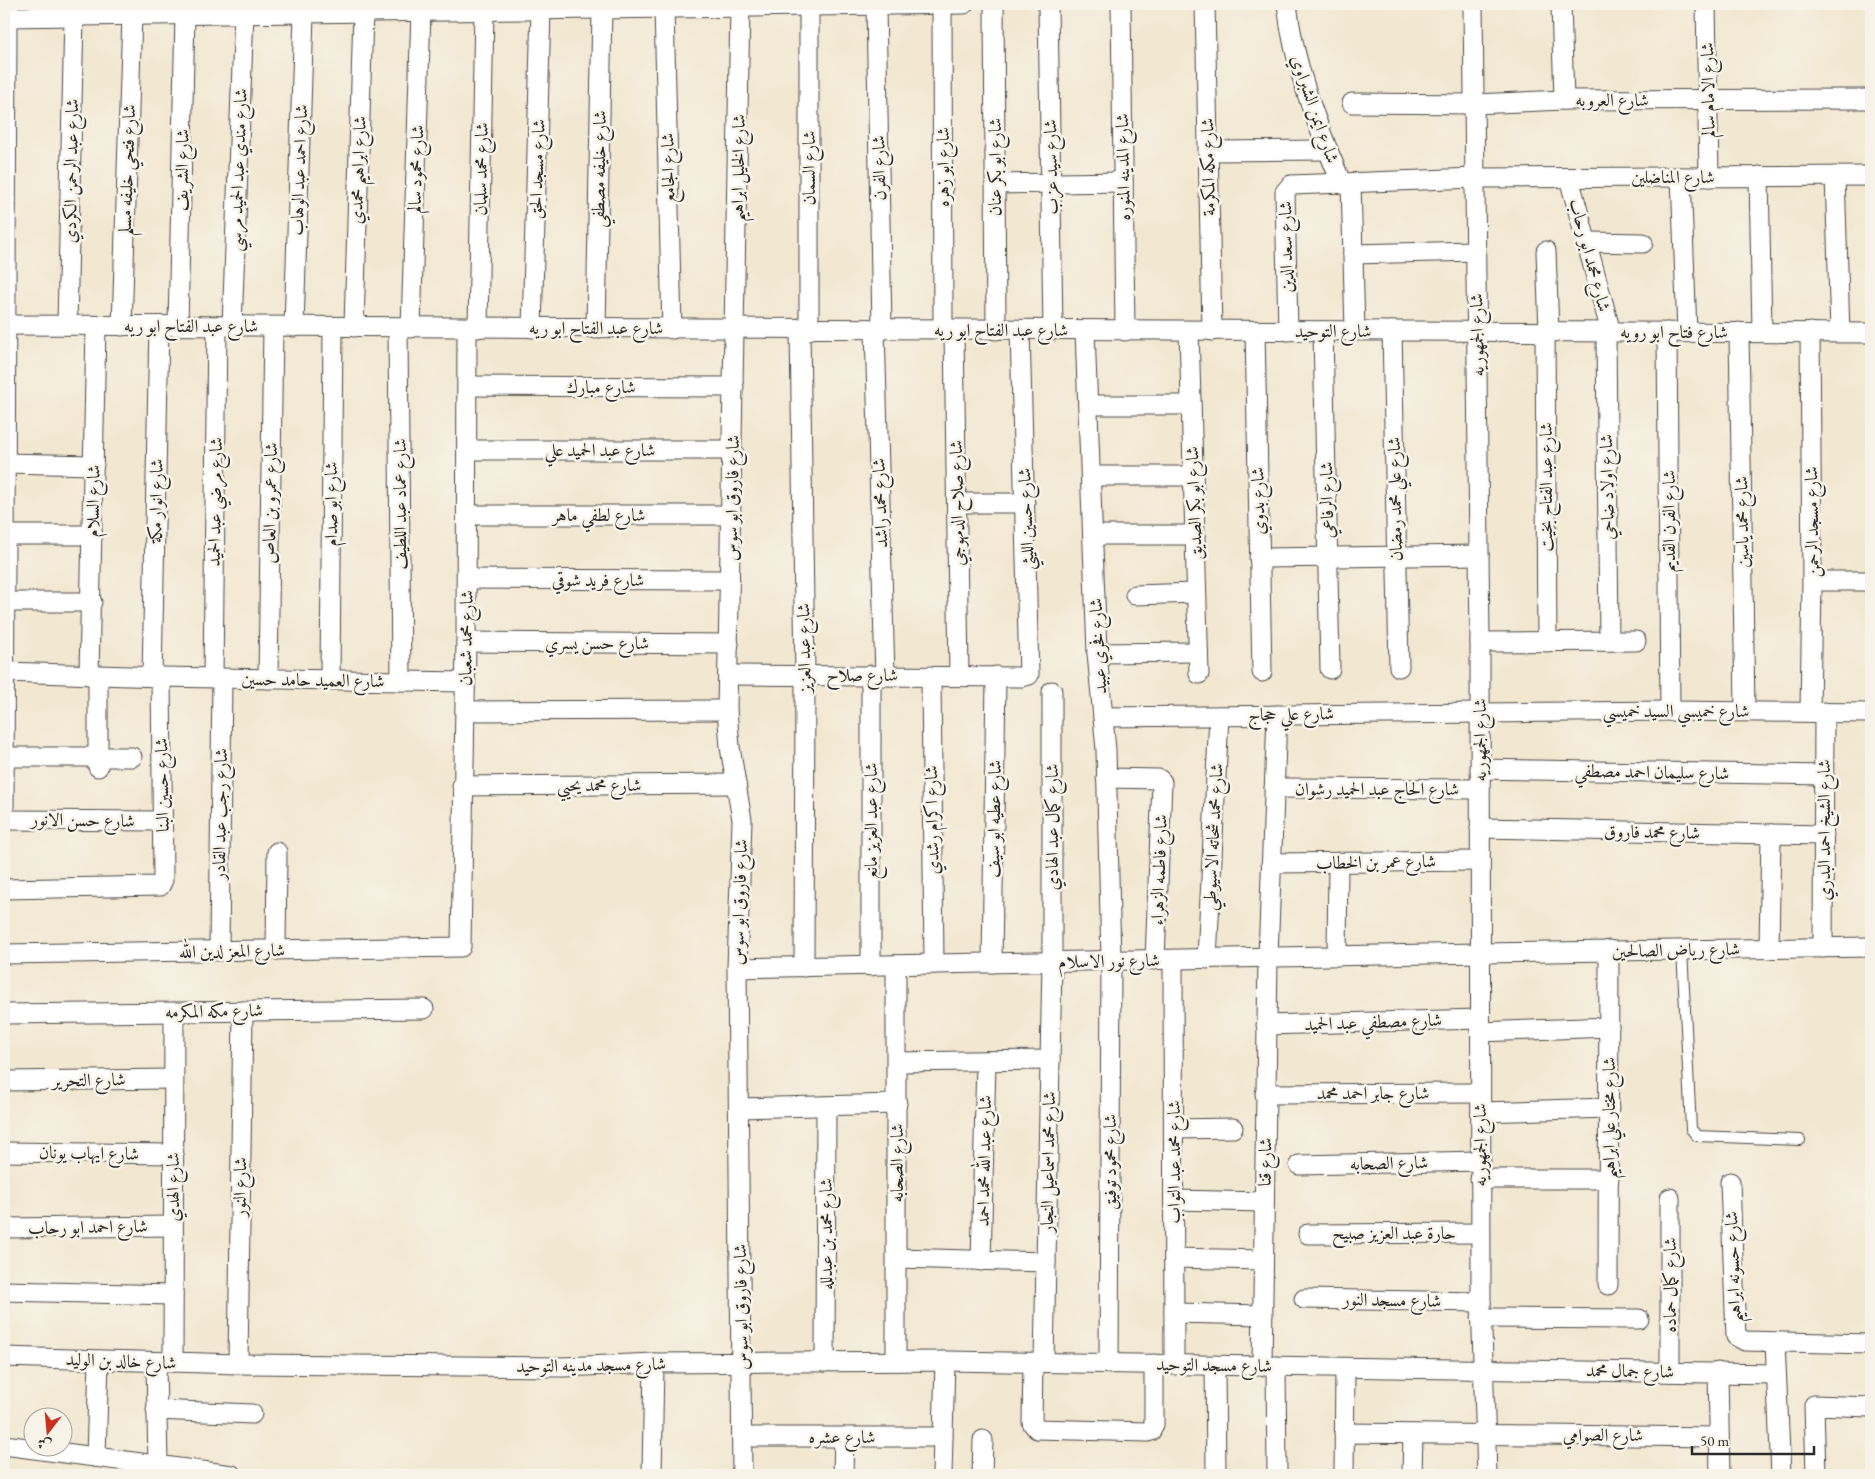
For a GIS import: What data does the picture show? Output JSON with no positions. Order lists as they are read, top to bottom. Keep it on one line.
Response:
{"streets":{"street":["شارع الامام سالم","شارع العروبه","شارع ايمن الشبراوي","شارع ابو زهره","شارع ابو بكر عنان","شارع سيد عزب","شارع المدينه المنوره","شارع مكه المكرمة","شارع الجامع","شارع الخليل ابراهيم","شارع السمان","شارع الفرن","شارع محمود سالم","شارع محمد سلمان","شارع مسجد الحق","شارع خليفه مصطفي","شارع فتحي خليفه مسلم","شارع الشريف","شارع مندي عبد الحميد مرسي","شارع احمد عبد الوهاب","شارع ابراهيم محمدي","شارع عبد الرحمن الكردي","شارع المناضلين","شارع سعد الدين","شارع محمد ابو رحاب","شارع عبد الفتاح ابو ريه","شارع التوحيد","شارع فتاح ابو رويه","شارع الجمهوريه","شارع مبارك","شارع عبد الحميد علي","شارع عبد الفتاح بخيت","شارع اولاد ضاحي","شارع فاروق ابو سوس","شارع علي محمد رمضان","شارع الرفاعي","شارع السلام","شارع انوار مكة","شارع بدوي","شارع مرضي عبد الحميد","شارع عمرو بن العاص","شارع محمد راشد","شارع صلاح الدمهوجي","شارع ابو بكر الصديق","شارع ابو صدام","شارع عماد عبد اللطيف","شارع لطفي ماهر","شارع حسين الليثي","شارع الفرن القديم","شارع محمد ياسين","شارع مسجد الرحمن","شارع فريد شوقي","شارع محمد شعبان","شارع حسن يسري","شارع فخري عبيد","شارع عبد العزيز","شارع صلاح","شارع العميد حامد حسين","شارع خميسي السيد خميسي","شارع علي حجاج","شارع سليمان احمد مصطفي","شارع حسين البنا","شارع محمد يحيي","شارع الحاج عبد الحميد رشوان","شارع رجب عبد القادر","شارع عطيه ابو سيف","شارع حسن الانور","شارع اكرام رشدي","شارع عبد العزيز مانع","شارع كمال عبد الهادي","شارع الشيخ احمد البدري","شارع محمد فاروق","شارع محمد شحاته الاسيوطي","شارع عمر بن الخطاب","شارع فاطمه الزهراء","شارع رياض الصالحين","شارع المعز لدين الله","شارع نور الاسلام","شارع مكه المكرمه","شارع مصطفي عبد الحميد","شارع التحرير","شارع جابر احمد محمد","شارع مختار علي ابراهيم","شارع ايهاب يونان","شارع عبد الله محمد احمد","شارع محمد اسماعيل النجار","شارع محمود توفيق","شارع محمد عبد التواب","شارع قنا","شارع الصحابه","شارع الهدي","شارع النور","شارع احمد ابو رحاب","حارة عبد العزيز صبيح","شارع محمد بن عبدلله","شارع حسونه ابراهيم","شارع كمال حماده","شارع مسجد النور","شارع خالد بن الوليد","شارع مسجد مدينه التوحيد","شارع مسجد التوحيد","شارع جمال محمد","شارع الصوامي","شارع عشره"]},"crossings":[["شارع الامام سالم","شارع العروبه"],["شارع الامام سالم","شارع المناضلين"],["شارع العروبه","شارع الجمهوريه"],["شارع ايمن الشبراوي","شارع المناضلين"],["شارع ايمن الشبراوي","شارع سعد الدين"],["شارع ابو زهره","شارع عبد الفتاح ابو ريه"],["شارع ابو زهره","شارع صلاح الدمهوجي"],["شارع ابو بكر عنان","شارع عبد الفتاح ابو ريه"],["شارع سيد عزب","شارع عبد الفتاح ابو ريه"],["شارع المدينه المنوره","شارع عبد الفتاح ابو ريه"],["شارع مكه المكرمة","شارع التوحيد"],["شارع الجامع","شارع عبد الفتاح ابو ريه"],["شارع الخليل ابراهيم","شارع عبد الفتاح ابو ريه"],["شارع الخليل ابراهيم","شارع فاروق ابو سوس"],["شارع السمان","شارع عبد الفتاح ابو ريه"],["شارع السمان","شارع عبد العزيز"],["شارع الفرن","شارع عبد الفتاح ابو ريه"],["شارع الفرن","شارع محمد راشد"],["شارع محمود سالم","شارع عبد الفتاح ابو ريه"],["شارع محمود سالم","شارع عماد عبد اللطيف"],["شارع محمد سلمان","شارع عبد الفتاح ابو ريه"],["شارع محمد سلمان","شارع محمد شعبان"],["شارع مسجد الحق","شارع عبد الفتاح ابو ريه"],["شارع خليفه مصطفي","شارع عبد الفتاح ابو ريه"],["شارع فتحي خليفه مسلم","شارع عبد الفتاح ابو ريه"],["شارع الشريف","شارع عبد الفتاح ابو ريه"],["شارع مندي عبد الحميد مرسي","شارع عبد الفتاح ابو ريه"],["شارع مندي عبد الحميد مرسي","شارع مرضي عبد الحميد"],["شارع احمد عبد الوهاب","شارع عبد الفتاح ابو ريه"],["شارع ابراهيم محمدي","شارع عبد الفتاح ابو ريه"],["شارع عبد الرحمن الكردي","شارع عبد الفتاح ابو ريه"],["شارع المناضلين","شارع سعد الدين"],["شارع المناضلين","شارع محمد ابو رحاب"],["شارع المناضلين","شارع الجمهوريه"],["شارع سعد الدين","شارع التوحيد"],["شارع محمد ابو رحاب","شارع فتاح ابو رويه"],["شارع محمد ابو رحاب","شارع اولاد ضاحي"],["شارع عبد الفتاح ابو ريه","شارع التوحيد"],["شارع عبد الفتاح ابو ريه","شارع فاروق ابو سوس"],["شارع عبد الفتاح ابو ريه","شارع السلام"],["شارع عبد الفتاح ابو ريه","شارع انوار مكة"],["شارع عبد الفتاح ابو ريه","شارع مرضي عبد الحميد"],["شارع عبد الفتاح ابو ريه","شارع عمرو بن العاص"],["شارع عبد الفتاح ابو ريه","شارع محمد راشد"],["شارع عبد الفتاح ابو ريه","شارع صلاح الدمهوجي"],["شارع عبد الفتاح ابو ريه","شارع ابو بكر الصديق"],["شارع عبد الفتاح ابو ريه","شارع ابو صدام"],["شارع عبد الفتاح ابو ريه","شارع عماد عبد اللطيف"],["شارع عبد الفتاح ابو ريه","شارع حسين الليثي"],["شارع عبد الفتاح ابو ريه","شارع محمد شعبان"],["شارع عبد الفتاح ابو ريه","شارع فخري عبيد"],["شارع عبد الفتاح ابو ريه","شارع عبد العزيز"],["شارع التوحيد","شارع فتاح ابو رويه"],["شارع التوحيد","شارع الجمهوريه"],["شارع التوحيد","شارع علي محمد رمضان"],["شارع التوحيد","شارع الرفاعي"],["شارع التوحيد","شارع بدوي"],["شارع التوحيد","شارع ابو بكر الصديق"],["شارع فتاح ابو رويه","شارع الجمهوريه"],["شارع فتاح ابو رويه","شارع عبد الفتاح بخيت"],["شارع فتاح ابو رويه","شارع اولاد ضاحي"],["شارع فتاح ابو رويه","شارع الفرن القديم"],["شارع فتاح ابو رويه","شارع محمد ياسين"],["شارع فتاح ابو رويه","شارع مسجد الرحمن"],["شارع الجمهوريه","شارع خميسي السيد خميسي"],["شارع الجمهوريه","شارع علي حجاج"],["شارع الجمهوريه","شارع سليمان احمد مصطفي"],["شارع الجمهوريه","شارع الحاج عبد الحميد رشوان"],["شارع الجمهوريه","شارع محمد فاروق"],["شارع الجمهوريه","شارع عمر بن الخطاب"],["شارع الجمهوريه","شارع رياض الصالحين"],["شارع الجمهوريه","شارع نور الاسلام"],["شارع الجمهوريه","شارع مصطفي عبد الحميد"],["شارع الجمهوريه","شارع جابر احمد محمد"],["شارع الجمهوريه","شارع الصحابه"],["شارع الجمهوريه","حارة عبد العزيز صبيح"],["شارع الجمهوريه","شارع مسجد النور"],["شارع الجمهوريه","شارع مسجد التوحيد"],["شارع الجمهوريه","شارع جمال محمد"],["شارع الجمهوريه","شارع الصوامي"],["شارع مبارك","شارع فاروق ابو سوس"],["شارع مبارك","شارع محمد شعبان"],["شارع عبد الحميد علي","شارع فاروق ابو سوس"],["شارع عبد الحميد علي","شارع محمد شعبان"],["شارع فاروق ابو سوس","شارع لطفي ماهر"],["شارع فاروق ابو سوس","شارع فريد شوقي"],["شارع فاروق ابو سوس","شارع حسن يسري"],["شارع فاروق ابو سوس","شارع صلاح"],["شارع فاروق ابو سوس","شارع محمد يحيي"],["شارع فاروق ابو سوس","شارع نور الاسلام"],["شارع فاروق ابو سوس","شارع مسجد مدينه التوحيد"],["شارع فاروق ابو سوس","شارع عشره"],["شارع السلام","شارع العميد حامد حسين"],["شارع انوار مكة","شارع العميد حامد حسين"],["شارع انوار مكة","شارع حسين البنا"],["شارع مرضي عبد الحميد","شارع العميد حامد حسين"],["شارع مرضي عبد الحميد","شارع رجب عبد القادر"],["شارع عمرو بن العاص","شارع العميد حامد حسين"],["شارع محمد راشد","شارع صلاح"],["شارع محمد راشد","شارع عبد العزيز مانع"],["شارع صلاح الدمهوجي","شارع صلاح"],["شارع ابو صدام","شارع العميد حامد حسين"],["شارع عماد عبد اللطيف","شارع العميد حامد حسين"],["شارع لطفي ماهر","شارع محمد شعبان"],["شارع حسين الليثي","شارع صلاح"],["شارع حسين الليثي","شارع عطيه ابو سيف"],["شارع الفرن القديم","شارع خميسي السيد خميسي"],["شارع محمد ياسين","شارع خميسي السيد خميسي"],["شارع مسجد الرحمن","شارع خميسي السيد خميسي"],["شارع مسجد الرحمن","شارع الشيخ احمد البدري"],["شارع فريد شوقي","شارع محمد شعبان"],["شارع محمد شعبان","شارع حسن يسري"],["شارع محمد شعبان","شارع العميد حامد حسين"],["شارع محمد شعبان","شارع محمد يحيي"],["شارع محمد شعبان","شارع المعز لدين الله"],["شارع فخري عبيد","شارع علي حجاج"],["شارع فخري عبيد","شارع فاطمه الزهراء"],["شارع فخري عبيد","شارع نور الاسلام"],["شارع فخري عبيد","شارع محمود توفيق"],["شارع عبد العزيز","شارع صلاح"],["شارع عبد العزيز","شارع نور الاسلام"],["شارع صلاح","شارع عطيه ابو سيف"],["شارع صلاح","شارع اكرام رشدي"],["شارع صلاح","شارع عبد العزيز مانع"],["شارع العميد حامد حسين","شارع حسين البنا"],["شارع العميد حامد حسين","شارع رجب عبد القادر"],["شارع خميسي السيد خميسي","شارع علي حجاج"],["شارع خميسي السيد خميسي","شارع الشيخ احمد البدري"],["شارع علي حجاج","شارع محمد شحاته الاسيوطي"],["شارع سليمان احمد مصطفي","شارع الشيخ احمد البدري"],["شارع حسين البنا","شارع حسن الانور"],["شارع رجب عبد القادر","شارع المعز لدين الله"],["شارع عطيه ابو سيف","شارع نور الاسلام"],["شارع اكرام رشدي","شارع نور الاسلام"],["شارع عبد العزيز مانع","شارع نور الاسلام"],["شارع كمال عبد الهادي","شارع نور الاسلام"],["شارع كمال عبد الهادي","شارع محمد اسماعيل النجار"],["شارع الشيخ احمد البدري","شارع محمد فاروق"],["شارع الشيخ احمد البدري","شارع رياض الصالحين"],["شارع محمد شحاته الاسيوطي","شارع نور الاسلام"],["شارع فاطمه الزهراء","شارع نور الاسلام"],["شارع فاطمه الزهراء","شارع محمد عبد التواب"],["شارع رياض الصالحين","شارع نور الاسلام"],["شارع رياض الصالحين","شارع مختار علي ابراهيم"],["شارع نور الاسلام","شارع محمد اسماعيل النجار"],["شارع نور الاسلام","شارع محمود توفيق"],["شارع نور الاسلام","شارع محمد عبد التواب"],["شارع نور الاسلام","شارع قنا"],["شارع نور الاسلام","شارع الصحابه"],["شارع مكه المكرمه","شارع الهدي"],["شارع مكه المكرمه","شارع النور"],["شارع مصطفي عبد الحميد","شارع مختار علي ابراهيم"],["شارع مصطفي عبد الحميد","شارع قنا"],["شارع التحرير","شارع الهدي"],["شارع جابر احمد محمد","شارع قنا"],["شارع ايهاب يونان","شارع الهدي"],["شارع محمد اسماعيل النجار","شارع مسجد التوحيد"],["شارع محمود توفيق","شارع مسجد التوحيد"],["شارع محمد عبد التواب","شارع مسجد التوحيد"],["شارع قنا","شارع مسجد التوحيد"],["شارع الصحابه","شارع مسجد مدينه التوحيد"],["شارع الهدي","شارع احمد ابو رحاب"],["شارع الهدي","شارع خالد بن الوليد"],["شارع النور","شارع خالد بن الوليد"],["شارع النور","شارع مسجد مدينه التوحيد"],["شارع محمد بن عبدلله","شارع مسجد مدينه التوحيد"],["شارع كمال حماده","شارع جمال محمد"],["شارع خالد بن الوليد","شارع مسجد مدينه التوحيد"],["شارع مسجد مدينه التوحيد","شارع مسجد التوحيد"],["شارع مسجد التوحيد","شارع جمال محمد"]],"scale_bar":"50 m","north":"bottom"}
